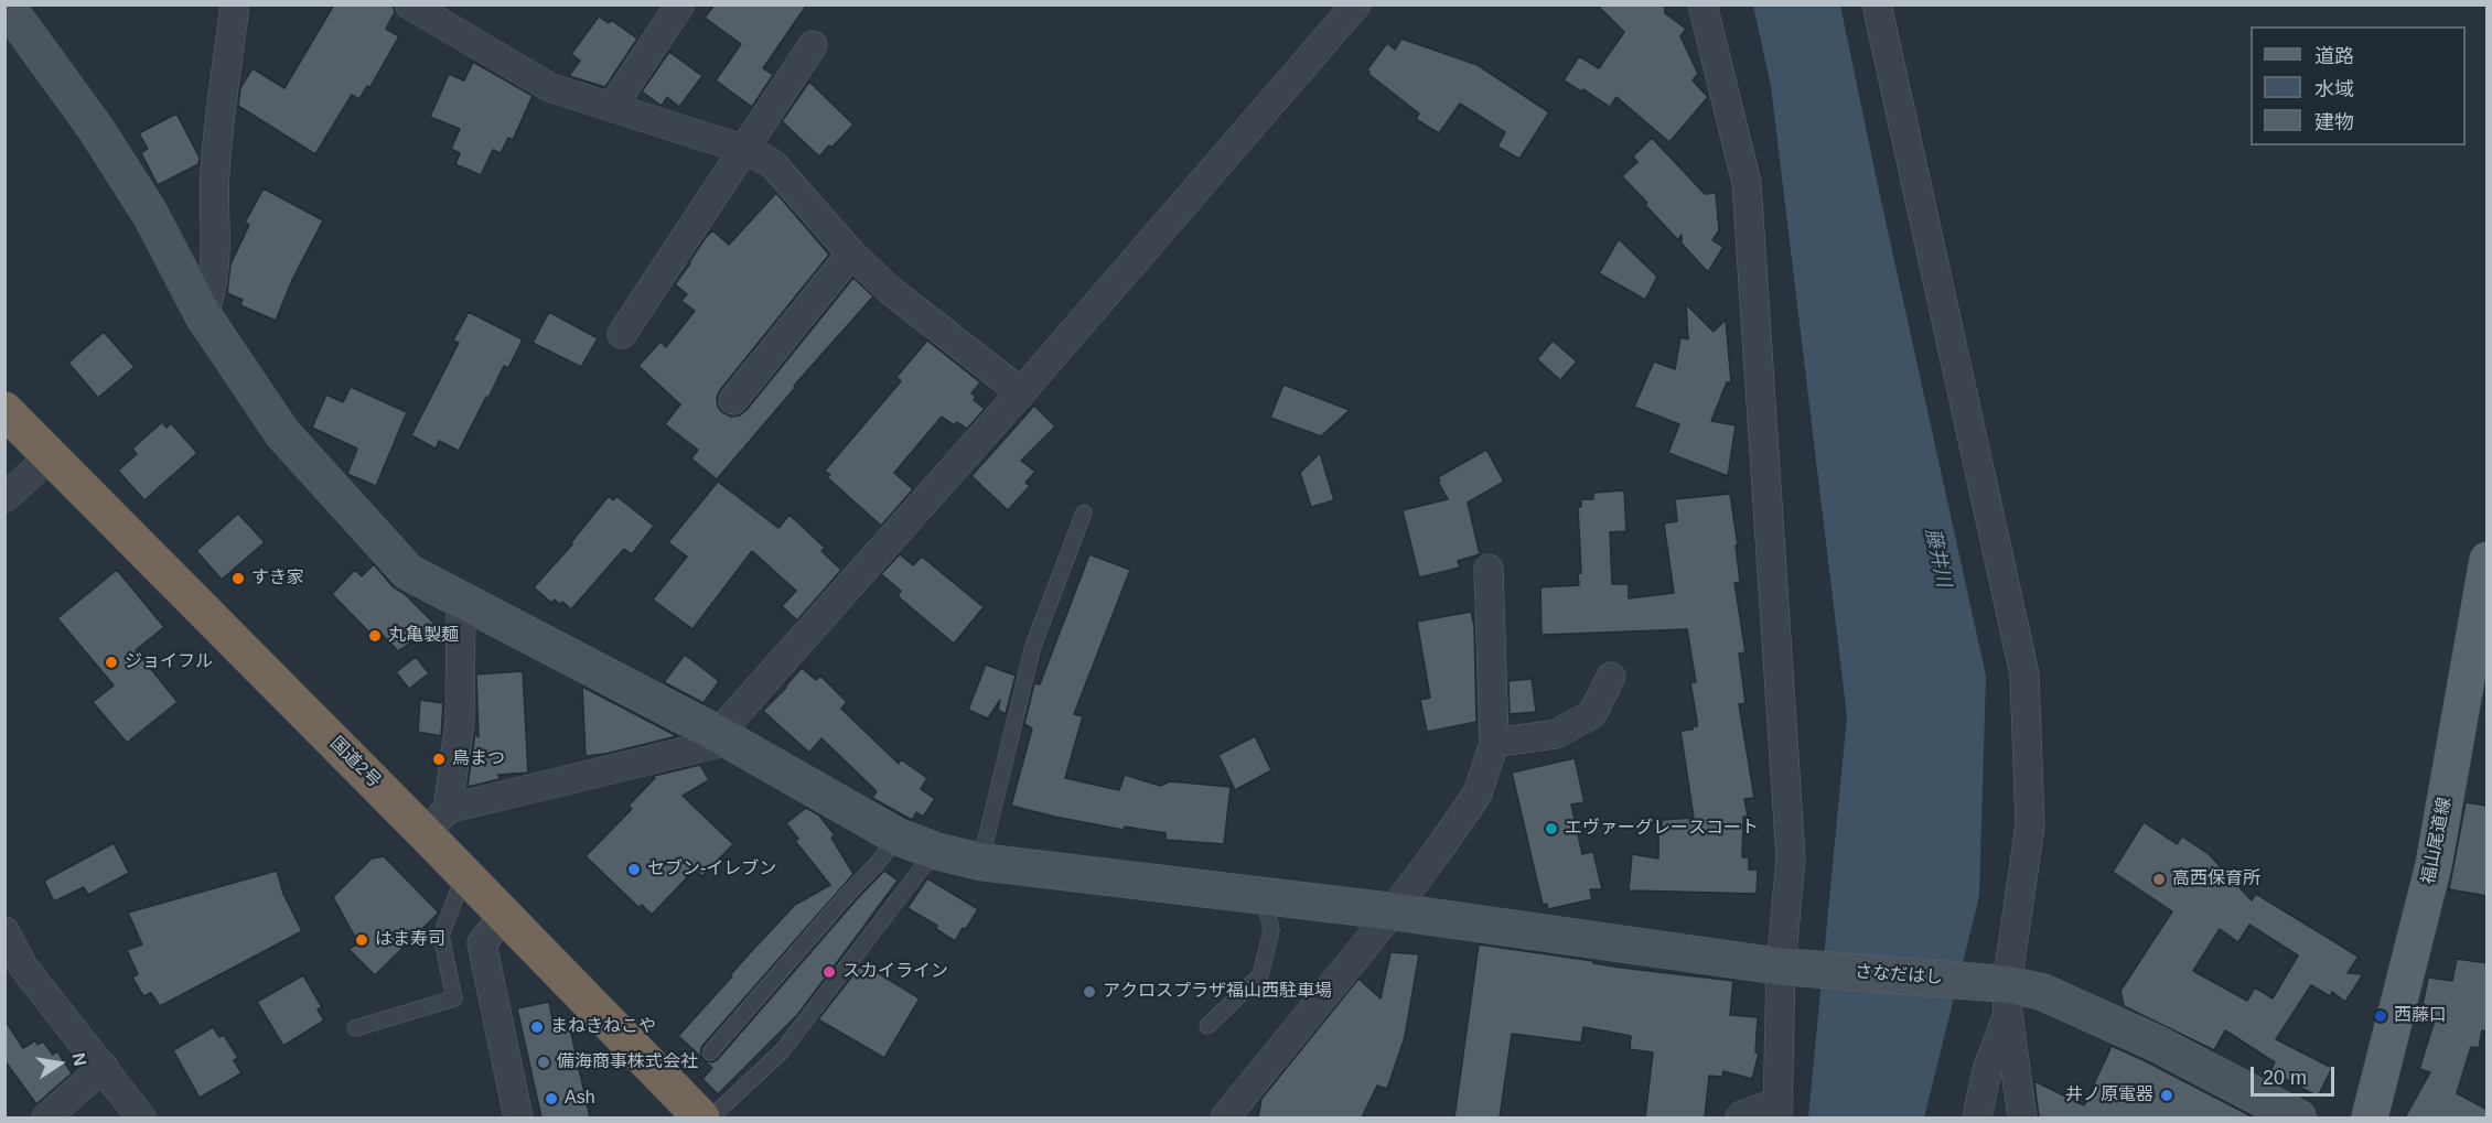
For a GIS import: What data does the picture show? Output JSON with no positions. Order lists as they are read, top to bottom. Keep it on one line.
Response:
{"streets":{"highway":["国道2号"],"main road":["福山尾道線"],"street":["さなだはし"]},"water":["藤井川"],"places":["すき家","丸亀製麺","ジョイフル","鳥まつ","エヴァーグレースコート","セブン-イレブン","高西保育所","はま寿司","スカイライン","アクロスプラザ福山西駐車場","西藤口","まねきねこや","備海商事株式会社","井ノ原電器","Ash"],"legend":["道路","水域","建物"],"scale_bar":"20 m","north":"right"}
